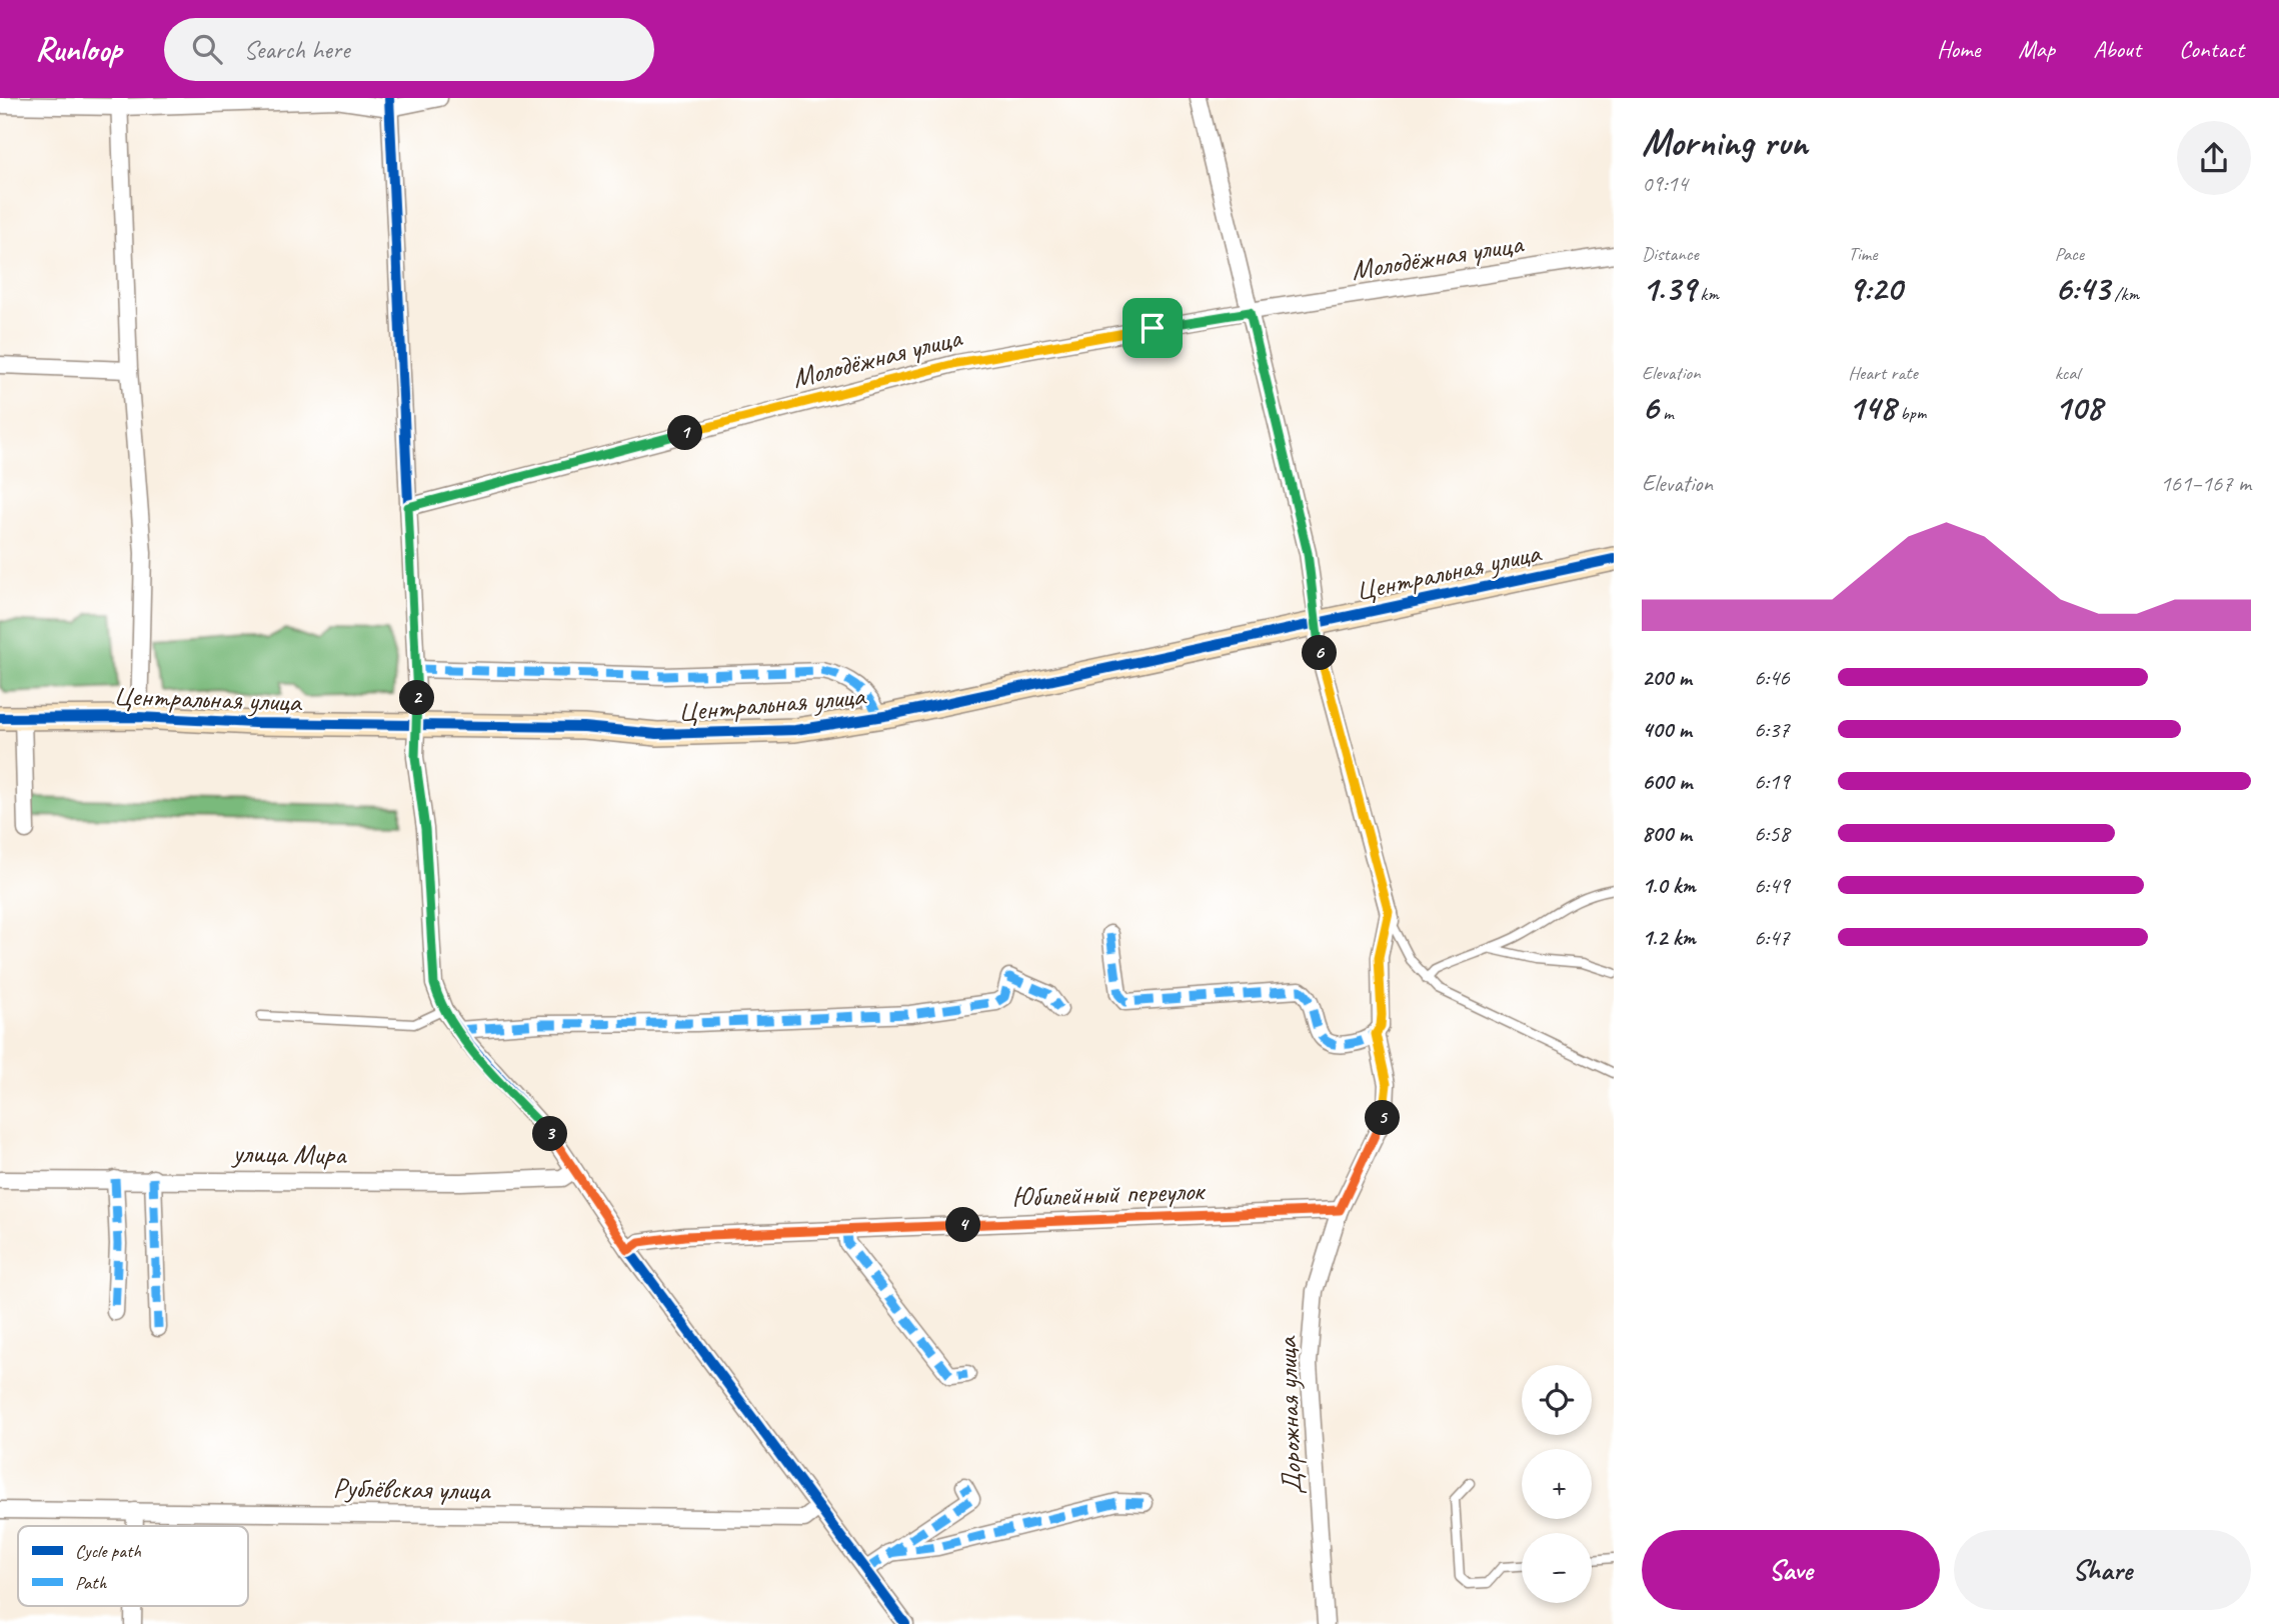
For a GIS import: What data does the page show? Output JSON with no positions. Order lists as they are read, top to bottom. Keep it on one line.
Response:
{"streets":{"street":["Молодёжная улица","Центральная улица","улица Мира","Юбилейный переулок","Дорожная улица","Рублёвская улица"]},"crossings":[["Юбилейный переулок","Дорожная улица"]],"legend":["Cycle path","Path"],"page":{"header":"Runloop","search":"Search here","nav":["Home","Map","About","Contact"],"heading":["Morning run","09:14"],"stats":[["Distance","1.39 km"],["Time","9:20"],["Pace","6:43 /km"],["Elevation","6 m"],["Heart rate","148 bpm"],["kcal","108"]],"pins":["1","6","2","5","3","4"],"chart":["Elevation","161–167 m"],"list":[{"name":"200 m","note":"6:46"},{"name":"400 m","note":"6:37"},{"name":"600 m","note":"6:19"},{"name":"800 m","note":"6:58"},{"name":"1.0 km","note":"6:49"},{"name":"1.2 km","note":"6:47"}],"map_buttons":["+","−"],"buttons":["Save","Share"]}}
